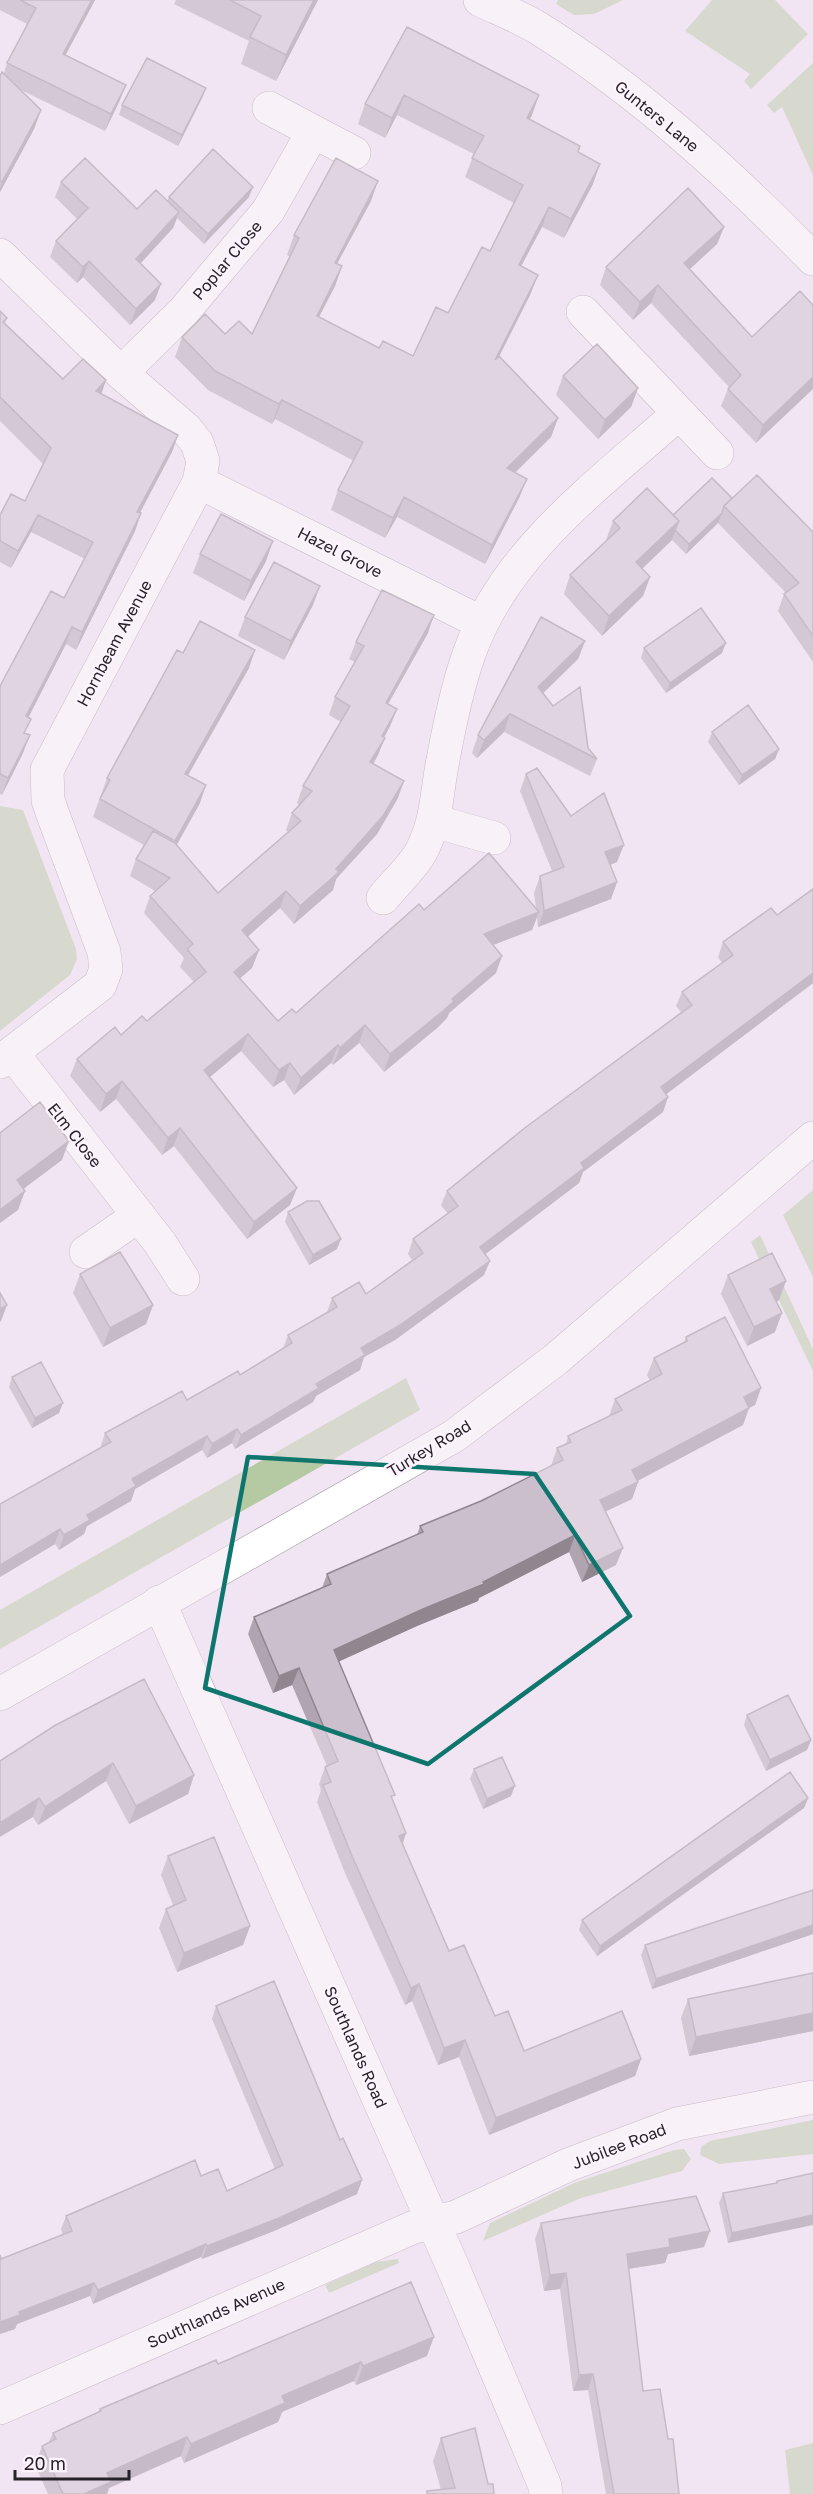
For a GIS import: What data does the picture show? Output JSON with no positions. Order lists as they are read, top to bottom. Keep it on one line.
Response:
{"streets":{"street":["Gunters Lane","Poplar Close","Hazel Grove","Hornbeam Avenue","Elm Close","Turkey Road","Southlands Road","Jubilee Road","Southlands Avenue"]},"crossings":[["Poplar Close","Hornbeam Avenue"],["Hazel Grove","Hornbeam Avenue"],["Hornbeam Avenue","Elm Close"],["Turkey Road","Southlands Road"],["Southlands Road","Jubilee Road"],["Southlands Road","Southlands Avenue"],["Jubilee Road","Southlands Avenue"]],"scale_bar":"20 m"}
